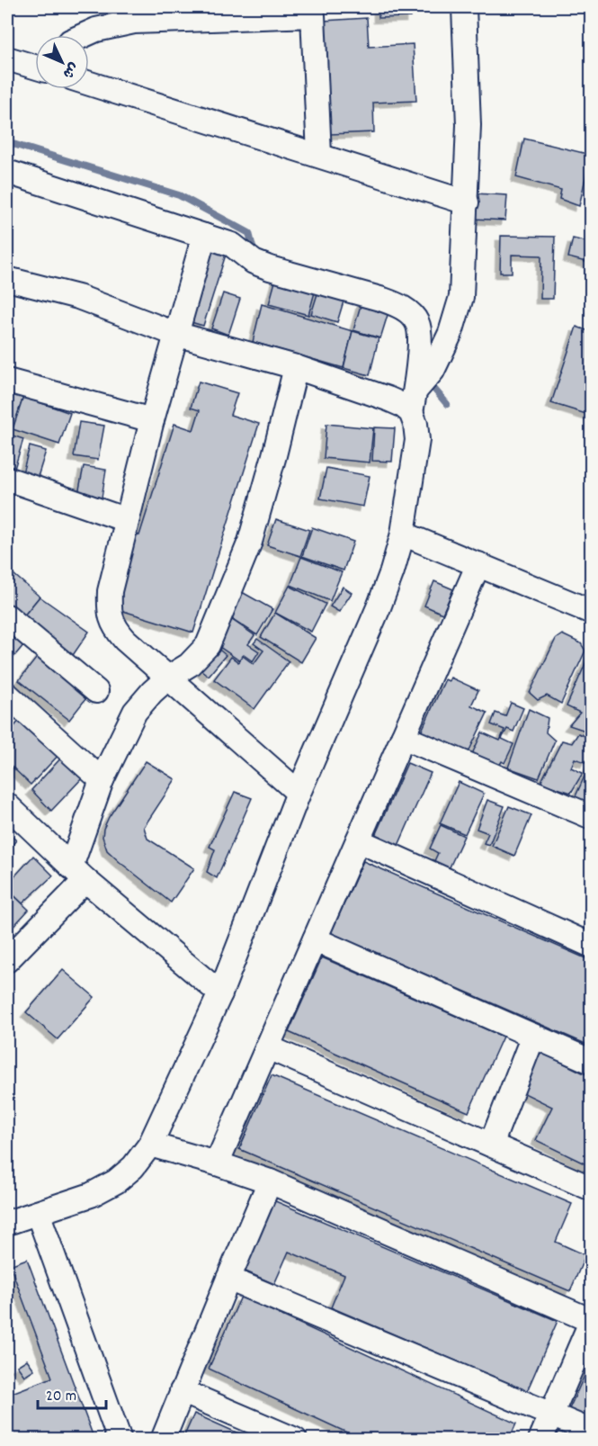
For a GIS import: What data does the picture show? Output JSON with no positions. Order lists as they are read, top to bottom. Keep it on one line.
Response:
{"scale_bar":"20 m","north":"bottom right"}
